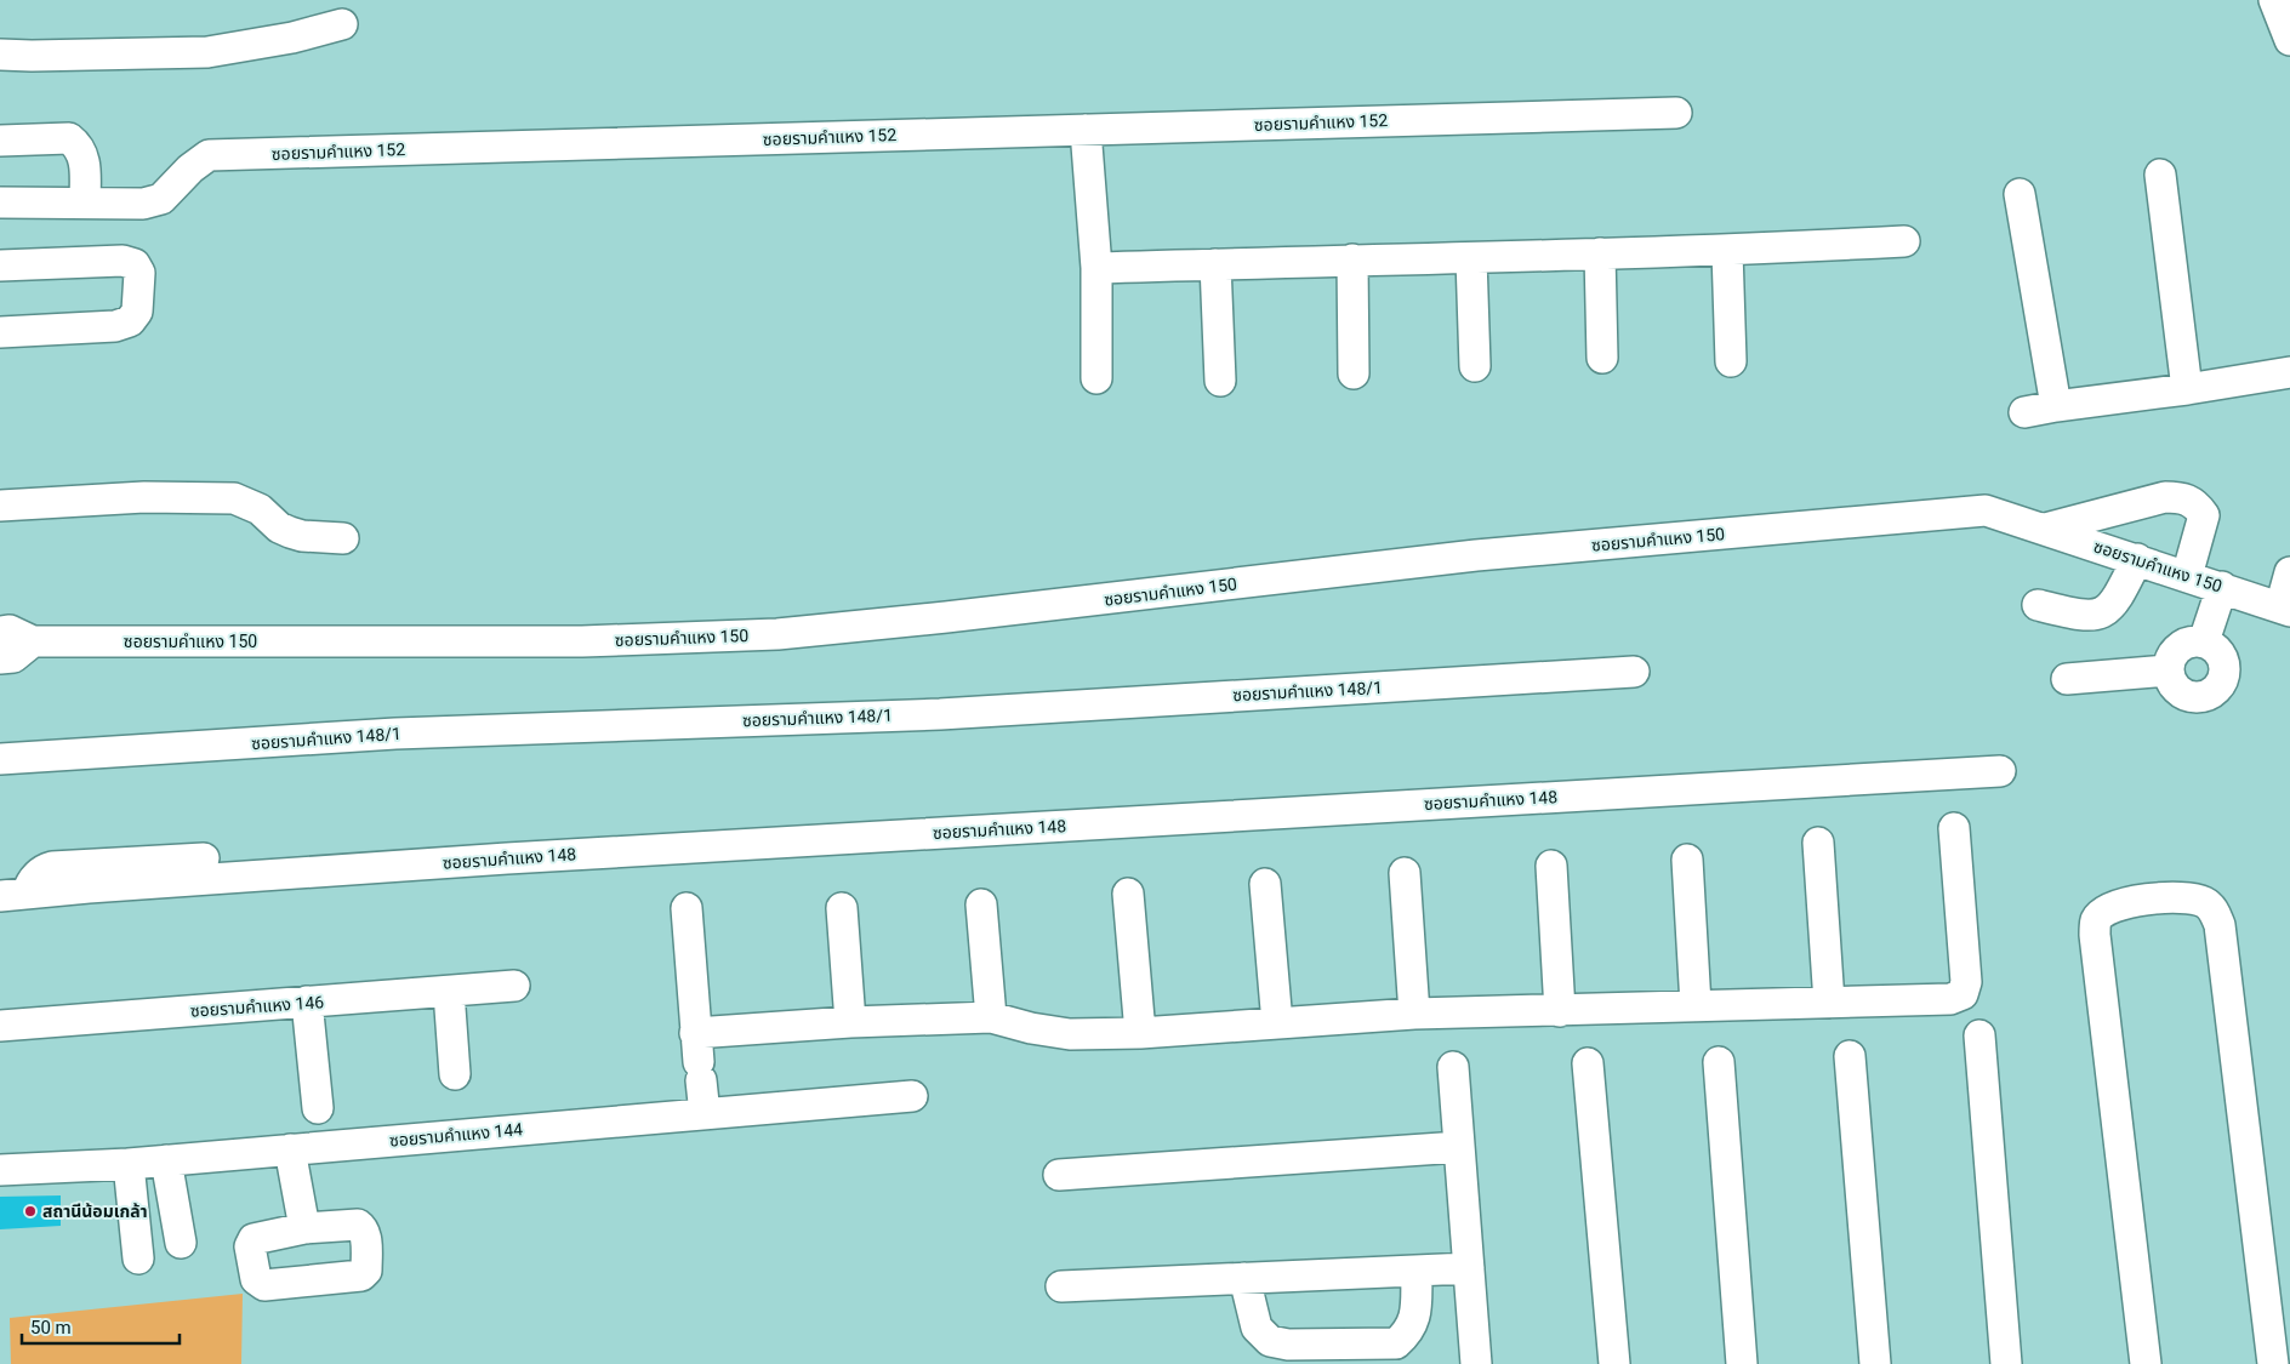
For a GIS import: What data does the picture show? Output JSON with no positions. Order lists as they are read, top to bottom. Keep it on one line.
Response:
{"streets":{"street":["ซอยรามคำแหง 152","ซอยรามคำแหง 150","ซอยรามคำแหง 148/1","ซอยรามคำแหง 148","ซอยรามคำแหง 146","ซอยรามคำแหง 144"]},"places":["สถานีน้อมเกล้า"],"scale_bar":"50 m"}
